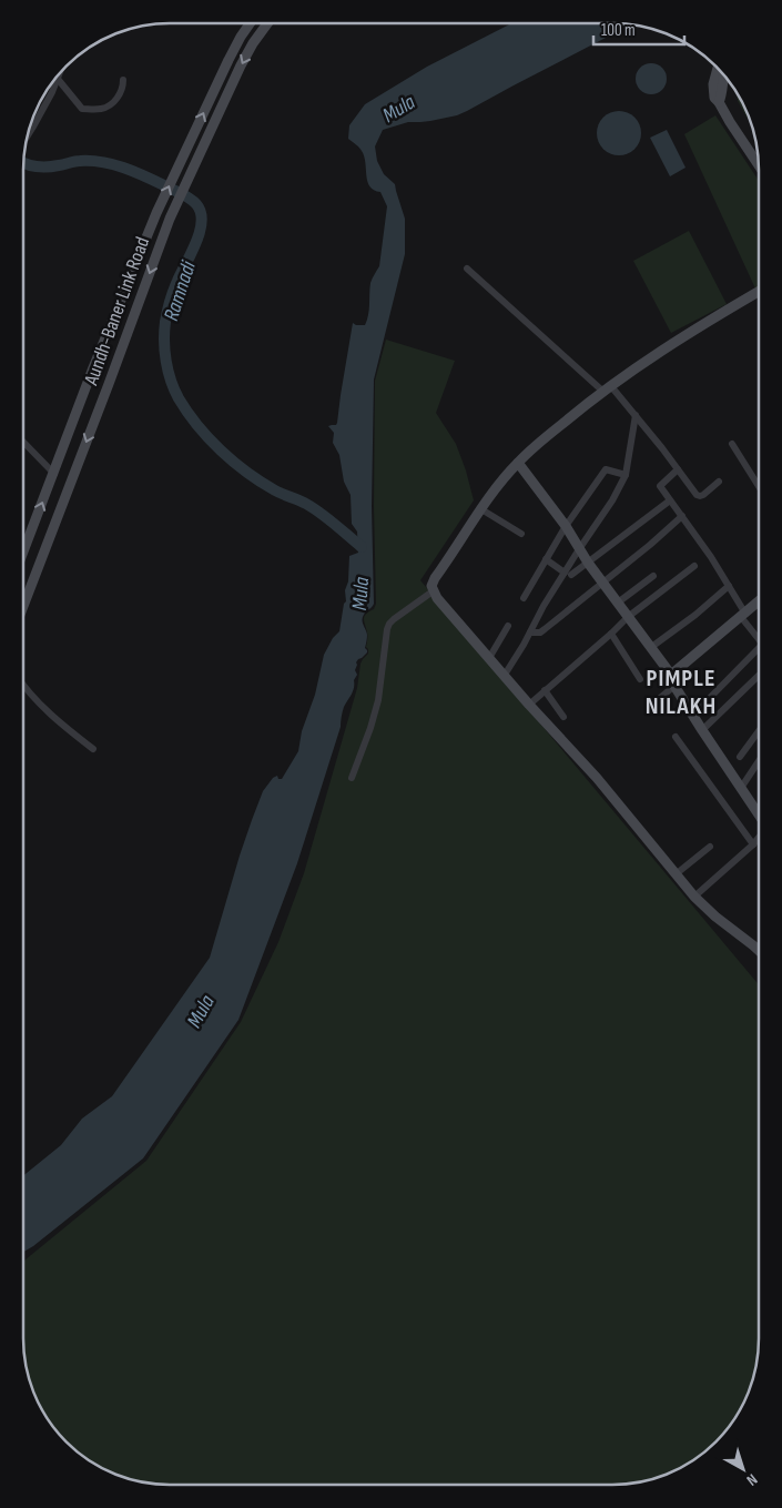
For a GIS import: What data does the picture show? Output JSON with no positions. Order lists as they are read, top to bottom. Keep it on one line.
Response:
{"streets":{"street":["Aundh-Baner Link Road"]},"districts":["PIMPLE NILAKH"],"water":["Mula","Ramnadi"],"scale_bar":"100 m","north":"bottom right"}
